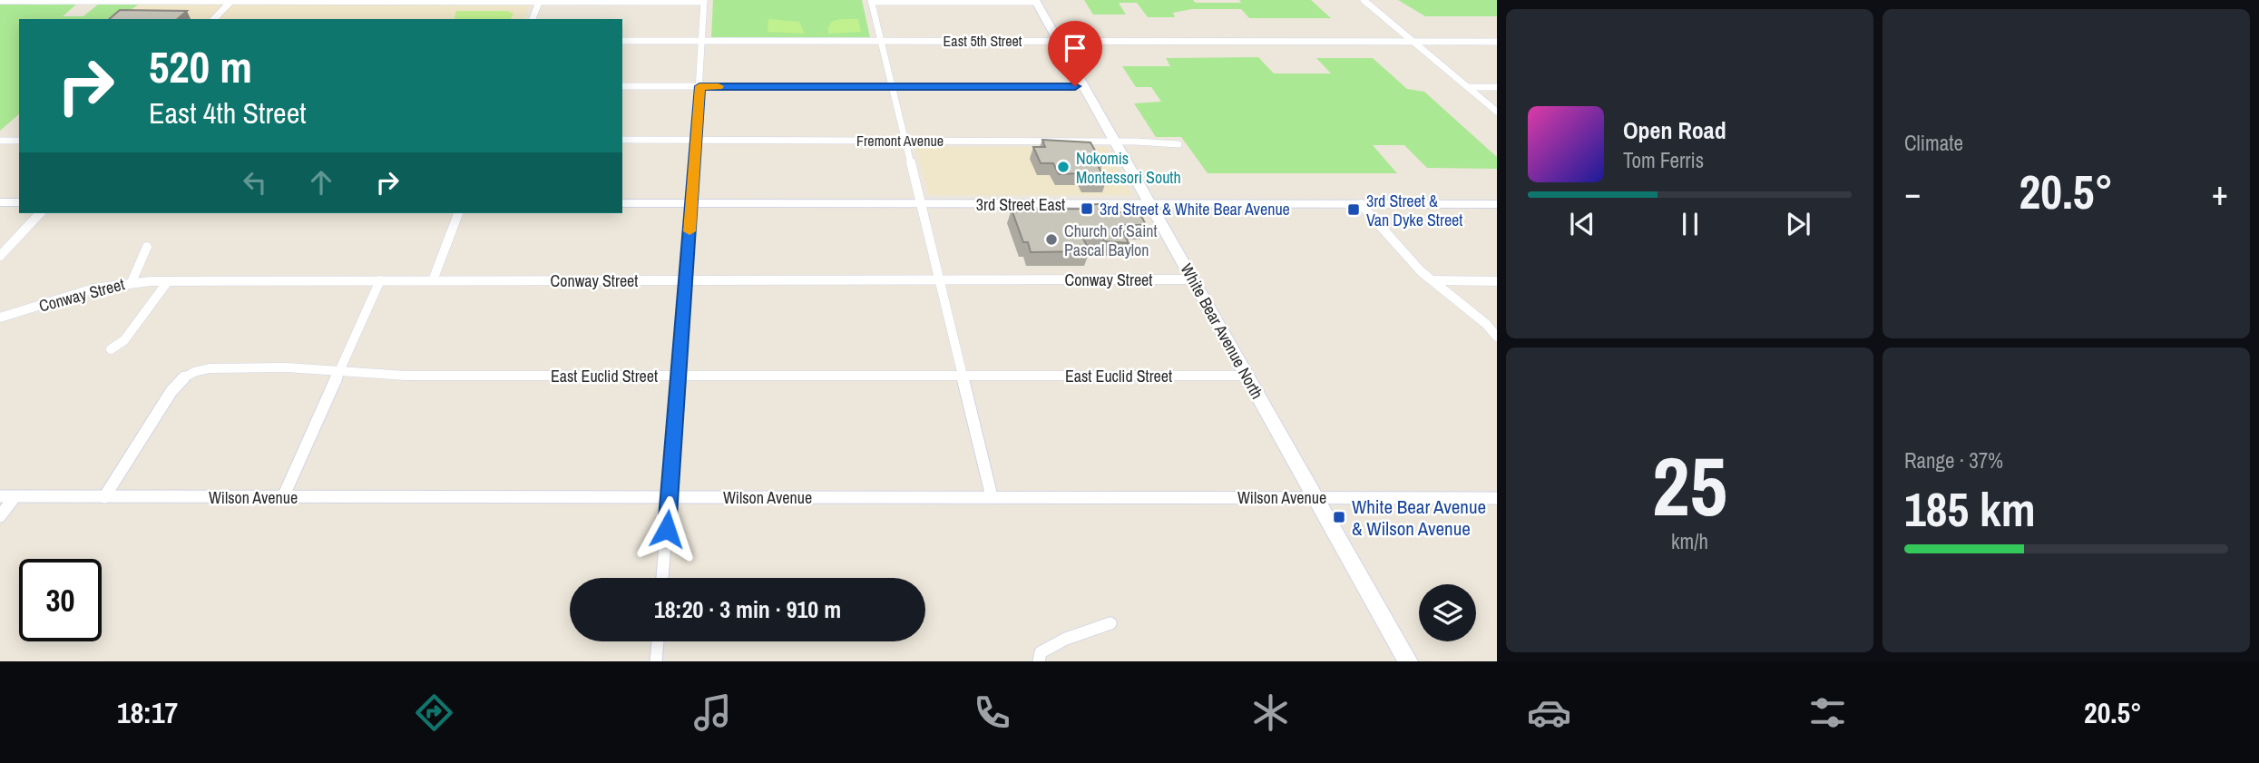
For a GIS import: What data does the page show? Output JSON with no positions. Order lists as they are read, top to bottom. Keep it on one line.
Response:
{"streets":{"main road":["White Bear Avenue North"],"street":["East 5th Street","Fremont Avenue","3rd Street East","Conway Street","East Euclid Street","Wilson Avenue"]},"crossings":[["East 5th Street","White Bear Avenue North"],["Fremont Avenue","White Bear Avenue North"],["3rd Street East","White Bear Avenue North"],["Conway Street","White Bear Avenue North"],["White Bear Avenue North","East Euclid Street"],["White Bear Avenue North","Wilson Avenue"],["East Euclid Street","Wilson Avenue"]],"places":{"other":["Nokomis Montessori South","Church of Saint Pascal Baylon"],"transit":["3rd Street & White Bear Avenue","3rd Street & Van Dyke Street","White Bear Avenue & Wilson Avenue"]},"page":{"tile":["Climate",["25","km/h"],["Range · 37%","185 km"]],"turn":["520 m","East 4th Street"],"song":["Open Road","Tom Ferris"],"heat":["−","20.5°","+"],"limit":"30","trip":"18:20 · 3 min · 910 m","tabs":["18:17","20.5°"]}}
